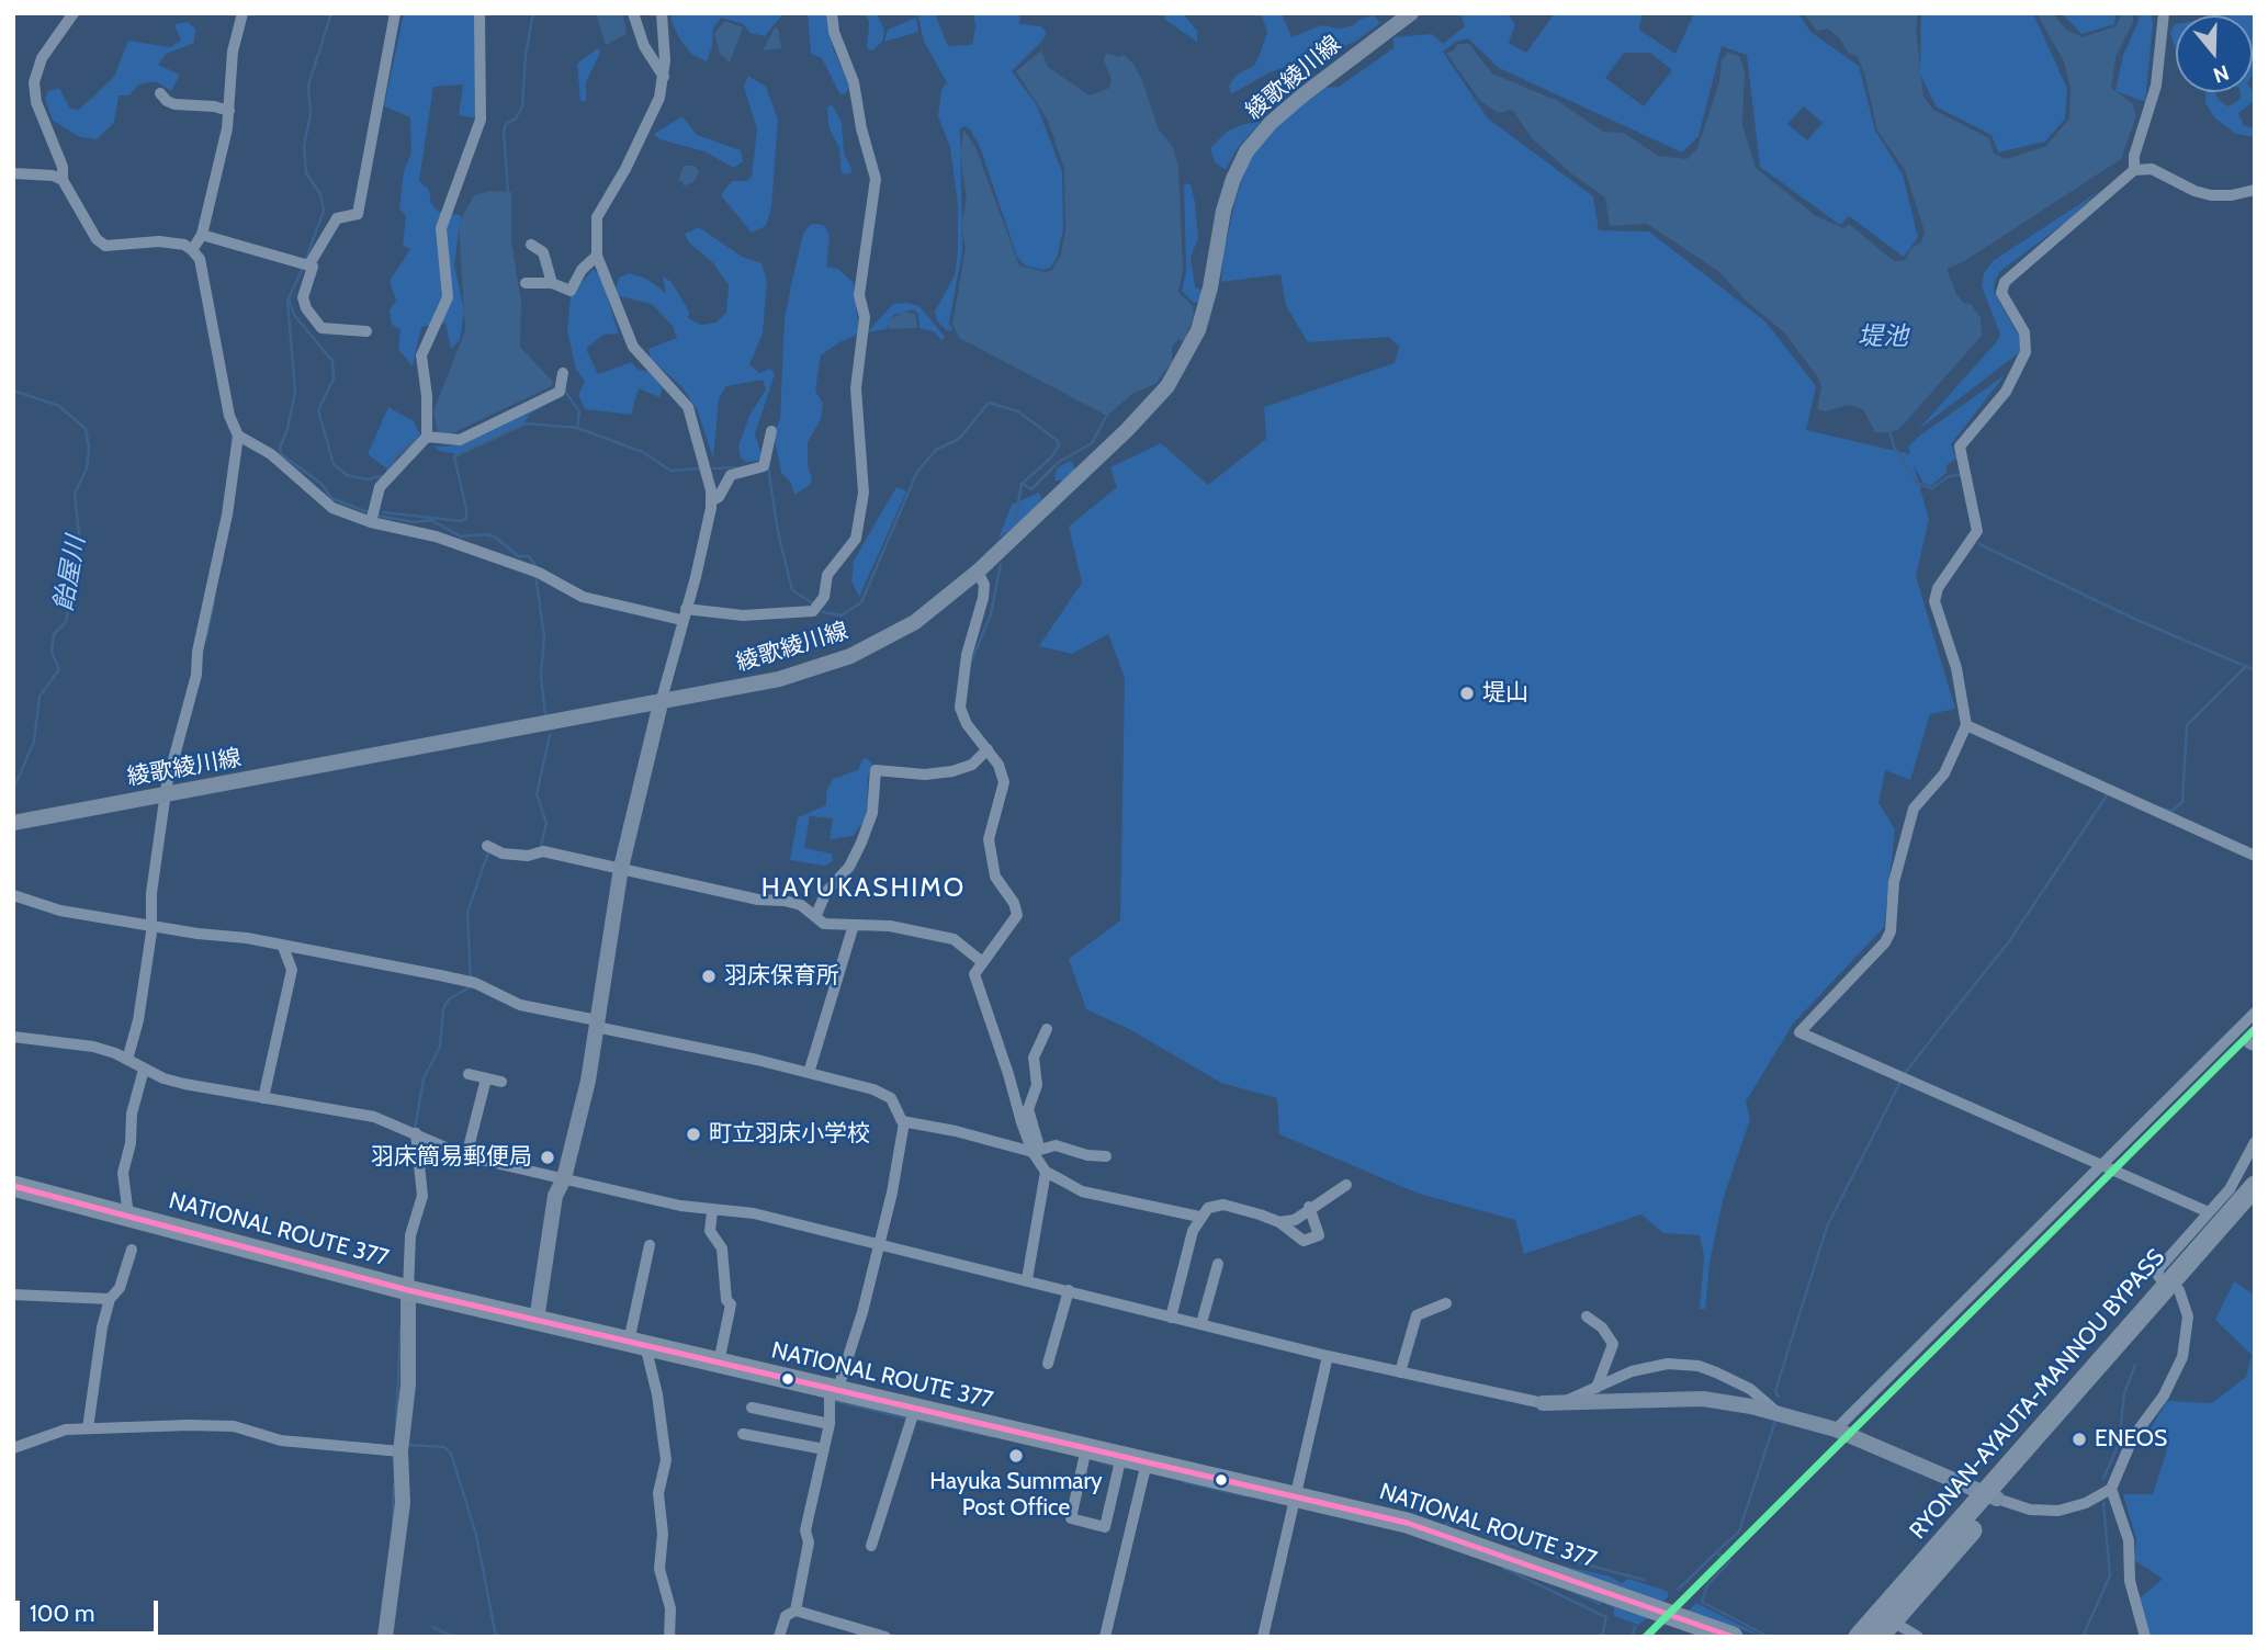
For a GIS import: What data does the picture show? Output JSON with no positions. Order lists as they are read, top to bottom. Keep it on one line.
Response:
{"streets":{"highway":["NATIONAL ROUTE 377","RYONAN-AYAUTA-MANNOU BYPASS"],"main road":["綾歌綾川線"]},"districts":["HAYUKASHIMO"],"water":["堤池","飴屋川"],"places":["堤山","羽床保育所","町立羽床小学校","羽床簡易郵便局","ENEOS","Hayuka Summary Post Office"],"scale_bar":"100 m","north":"bottom"}
